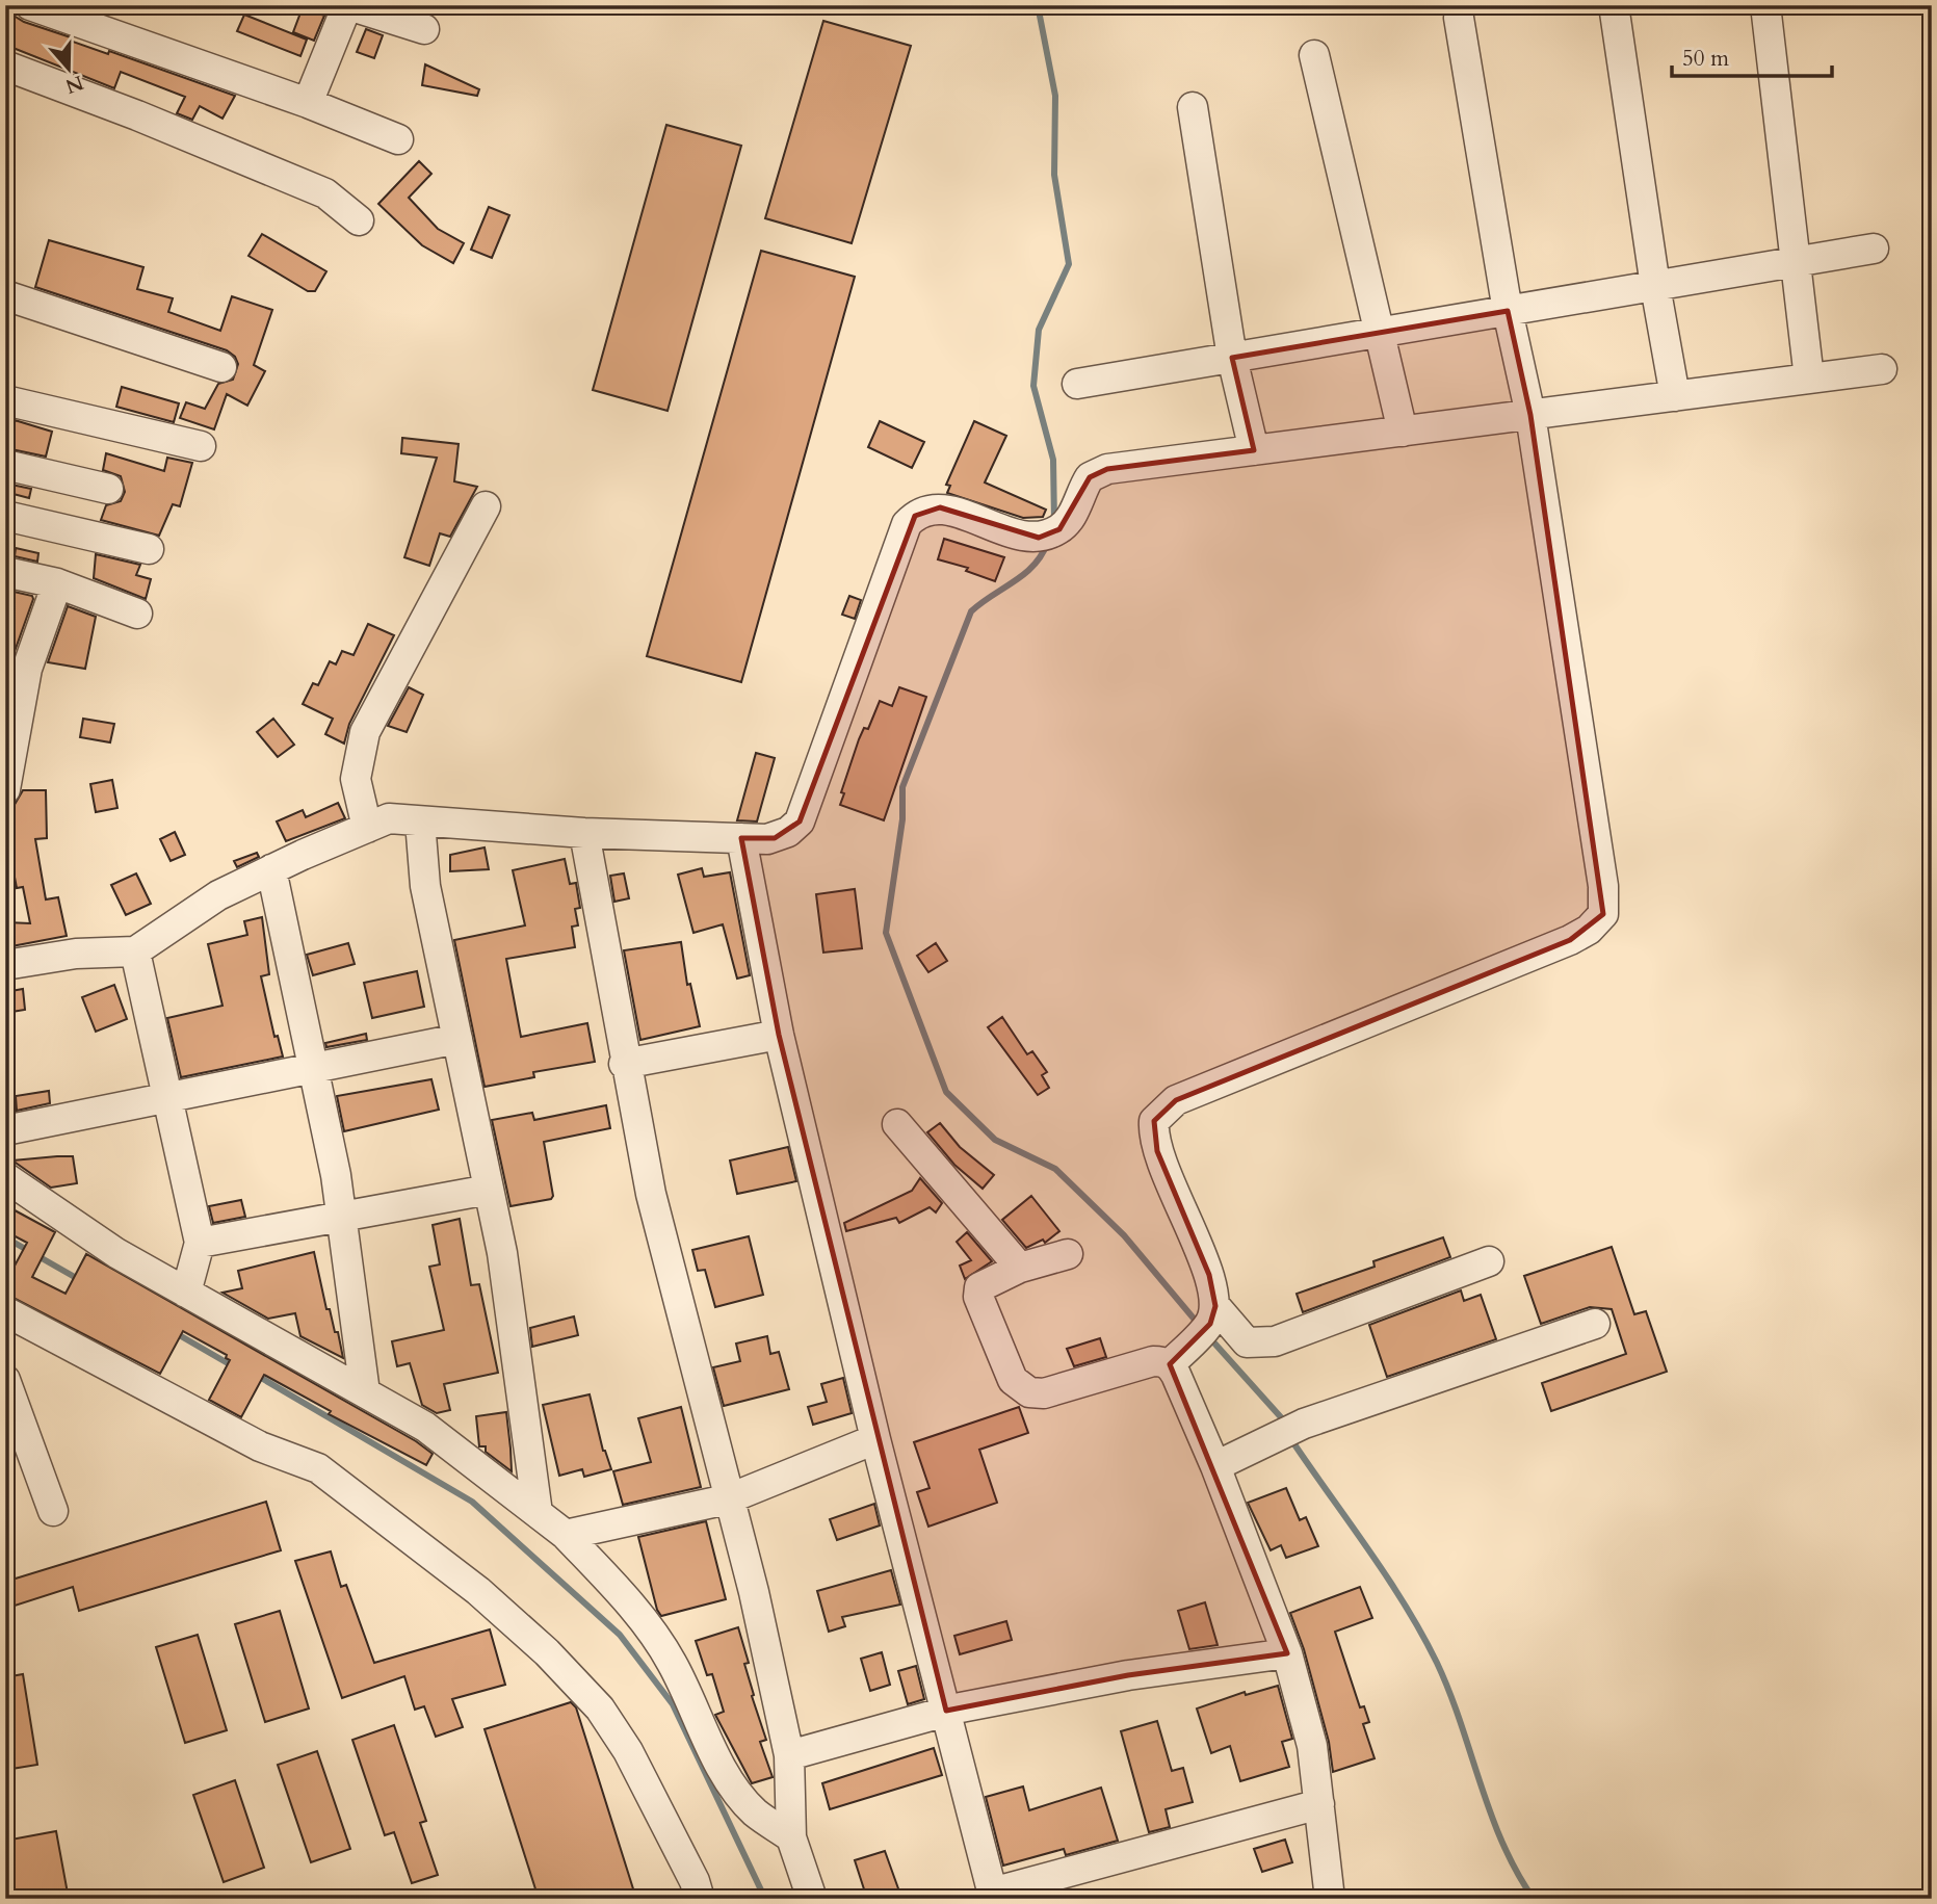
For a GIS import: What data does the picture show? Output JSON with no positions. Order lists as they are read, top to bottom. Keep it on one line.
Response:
{"scale_bar":"50 m","north":"bottom"}
